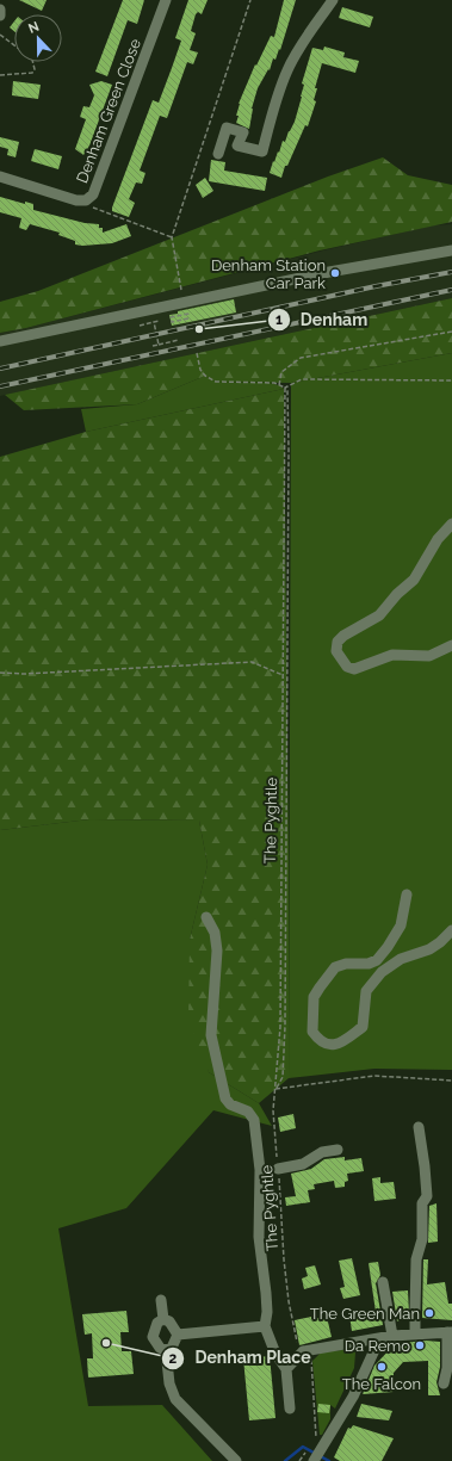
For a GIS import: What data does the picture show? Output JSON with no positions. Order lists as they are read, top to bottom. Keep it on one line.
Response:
{"streets":{"street":["Denham Green Close"],"path":["The Pyghtle"]},"places":["Denham Station Car Park","Denham","The Green Man","Denham Place","Da Remo","The Falcon"],"north":"top"}
